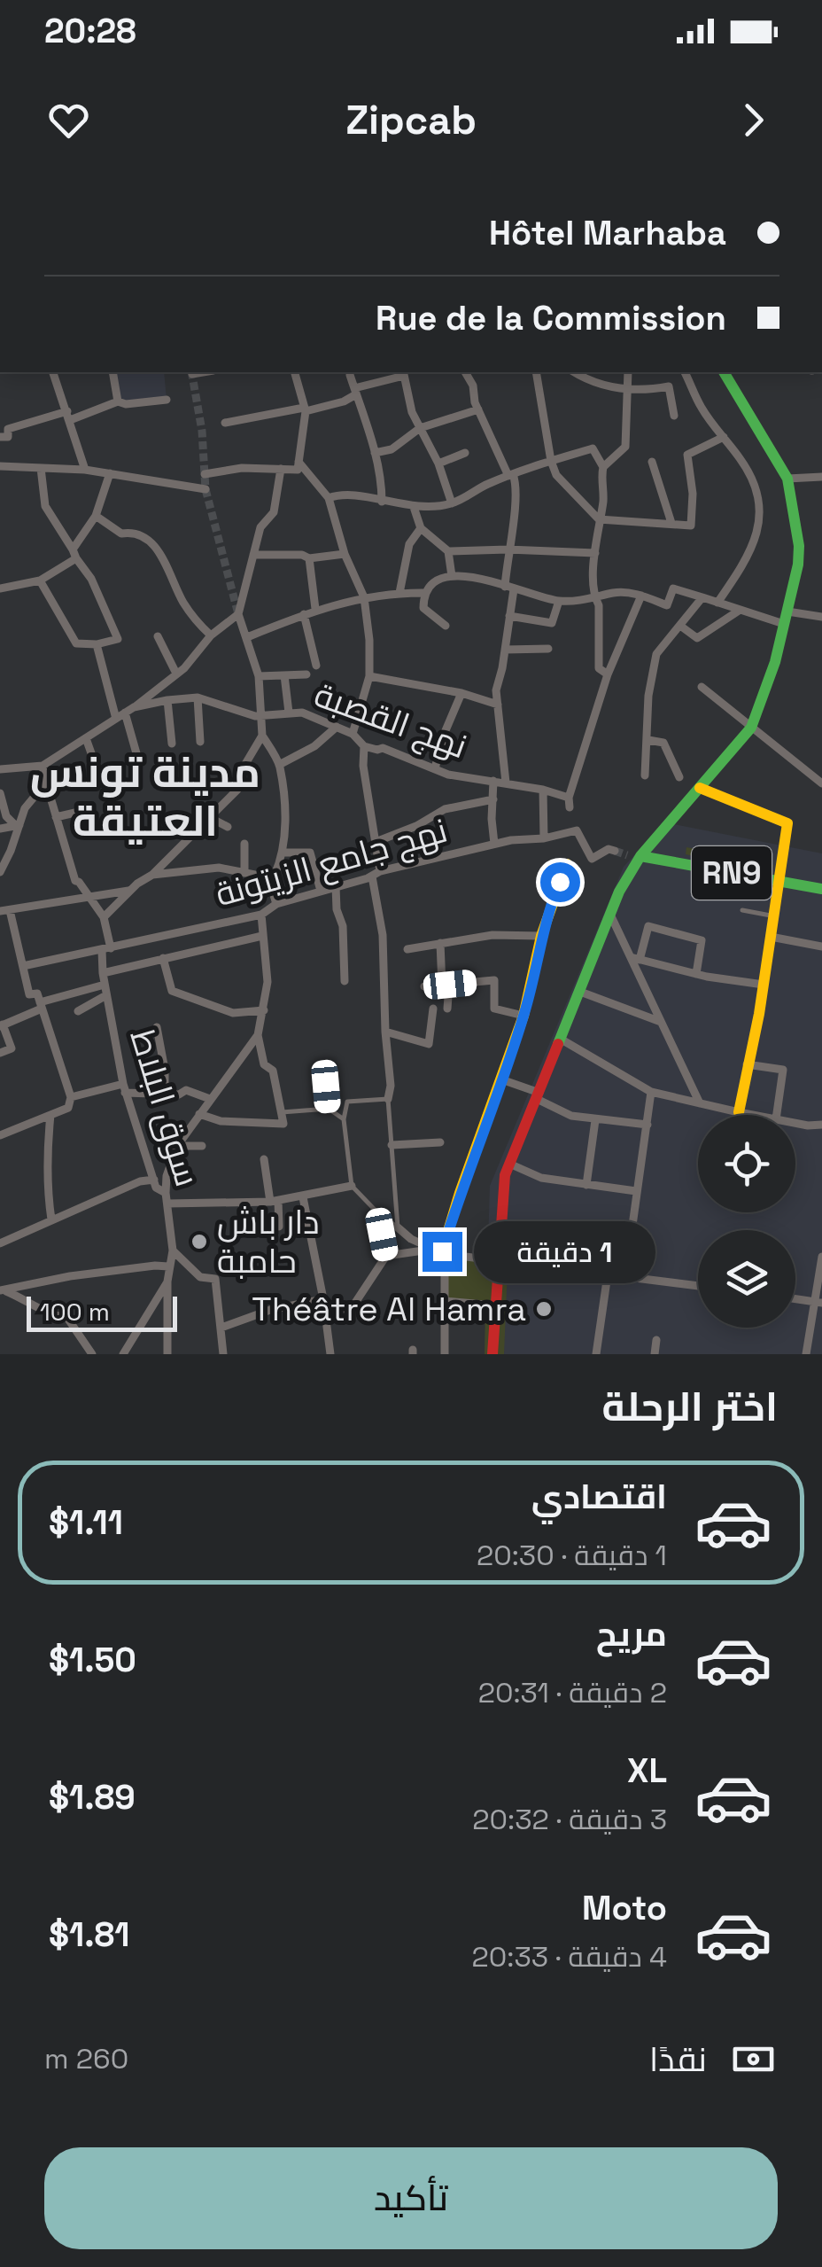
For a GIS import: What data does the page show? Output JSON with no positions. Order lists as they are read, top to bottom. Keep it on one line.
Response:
{"streets":{"main road":["RN9"],"street":["نهج القصبة","نهج جامع الزيتونة","سوق البلاط"]},"crossings":[["نهج جامع الزيتونة","سوق البلاط"]],"districts":["مدينة تونس العتيقة"],"places":["دار باش حامبة","Théâtre Al Hamra"],"scale_bar":"100 m","page":{"status":"20:28","header":"Zipcab","banner":["Hôtel Marhaba","Rue de la Commission"],"bubble":"1 دقيقة","scale":"100 m","heading":"اختر الرحلة","list":[{"name":"اقتصادي","note":"1 دقيقة · 20:30","value":"$1.11"},{"name":"مريح","note":"2 دقيقة · 20:31","value":"$1.50"},{"name":"XL","note":"3 دقيقة · 20:32","value":"$1.89"},{"name":"Moto","note":"4 دقيقة · 20:33","value":"$1.81"}],"pay":["نقدًا","260 m"],"buttons":"تأكيد"}}
